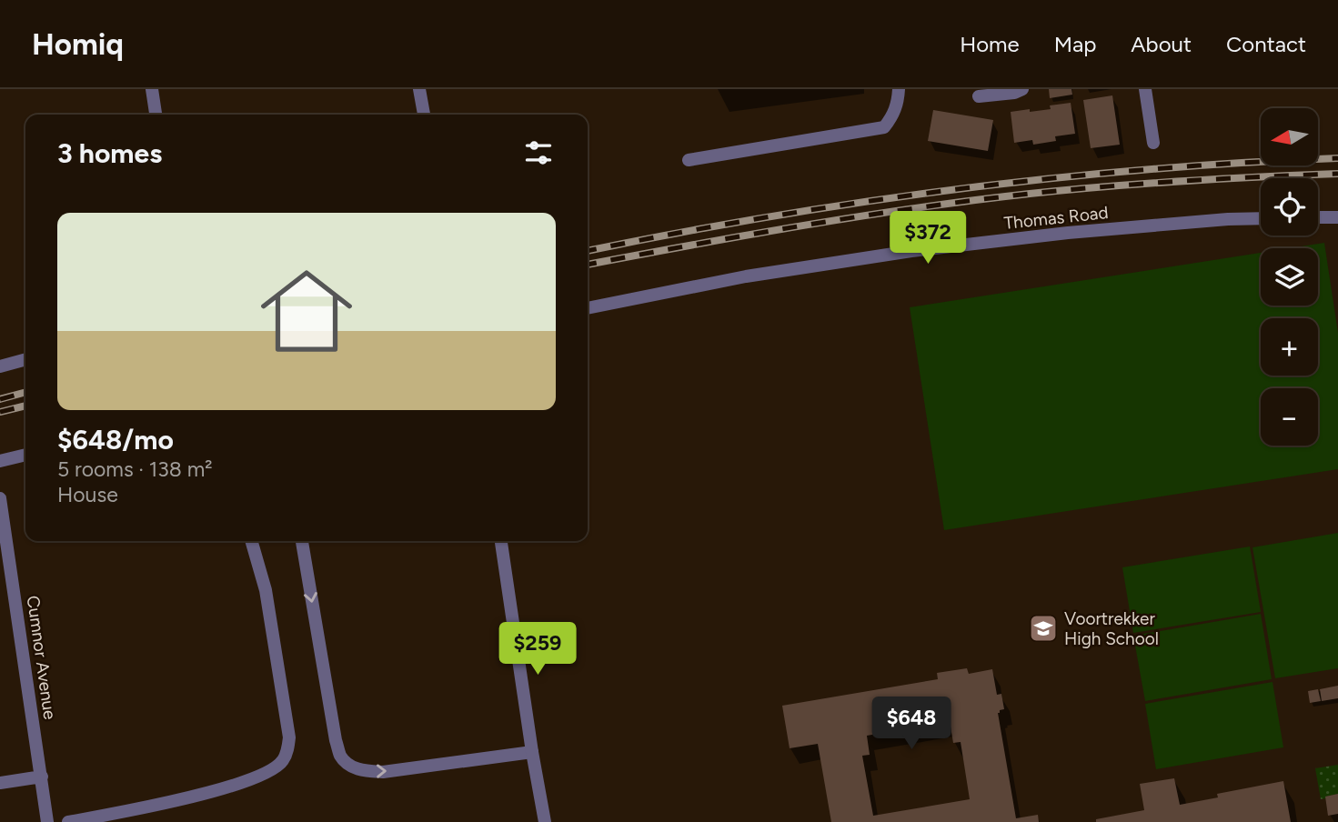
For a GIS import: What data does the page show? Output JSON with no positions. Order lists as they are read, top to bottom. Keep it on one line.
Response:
{"streets":{"street":["Thomas Road","Cumnor Avenue"]},"places":{"school or university":["Voortrekker High School"]},"north":"left","page":{"header":"Homiq","nav":["Home","Map","About","Contact"],"map_buttons":["+","−"],"heading":"3 homes","list":[{"name":"$648/mo","note":"5 rooms · 138 m² · House"}],"price":["$372","$259","$648"]}}
